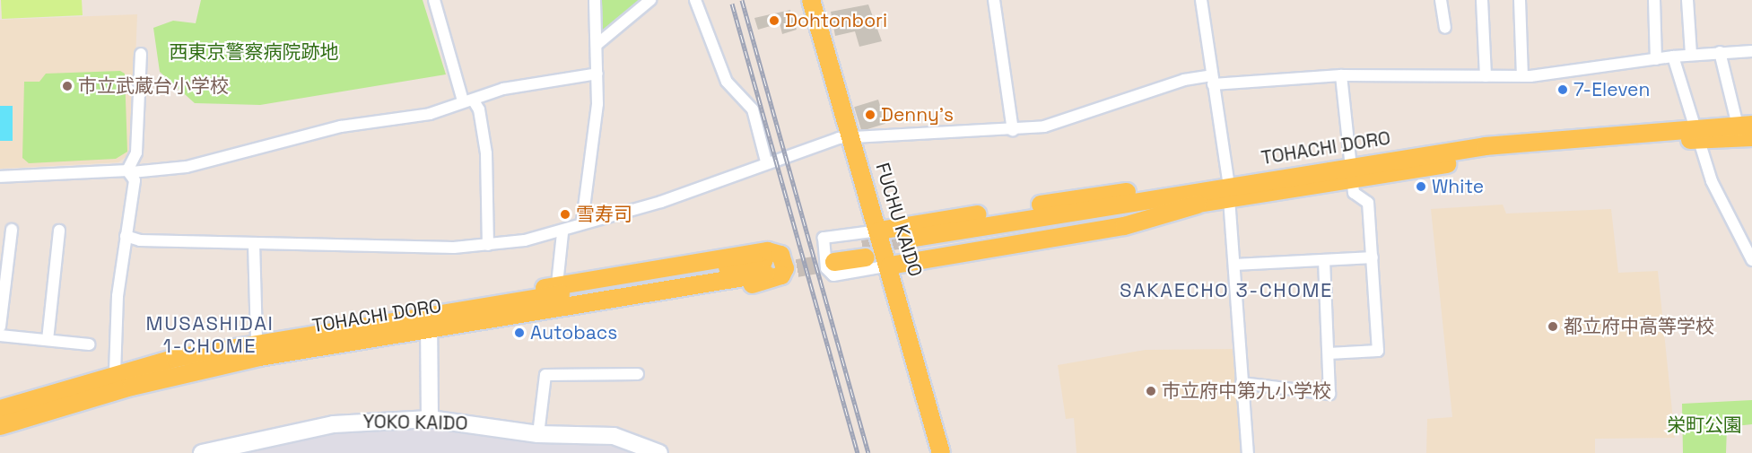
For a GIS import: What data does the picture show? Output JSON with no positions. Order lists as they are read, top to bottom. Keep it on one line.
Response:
{"streets":{"main road":["TOHACHI DORO","FUCHU KAIDO"],"street":["YOKO KAIDO"]},"districts":["SAKAECHO 3-CHOME","MUSASHIDAI 1-CHOME"],"parks":["西東京警察病院跡地","栄町公園"],"places":["Dohtonbori","市立武蔵台小学校","7-Eleven","Denny's","White","雪寿司","都立府中高等学校","Autobacs","市立府中第九小学校"]}
